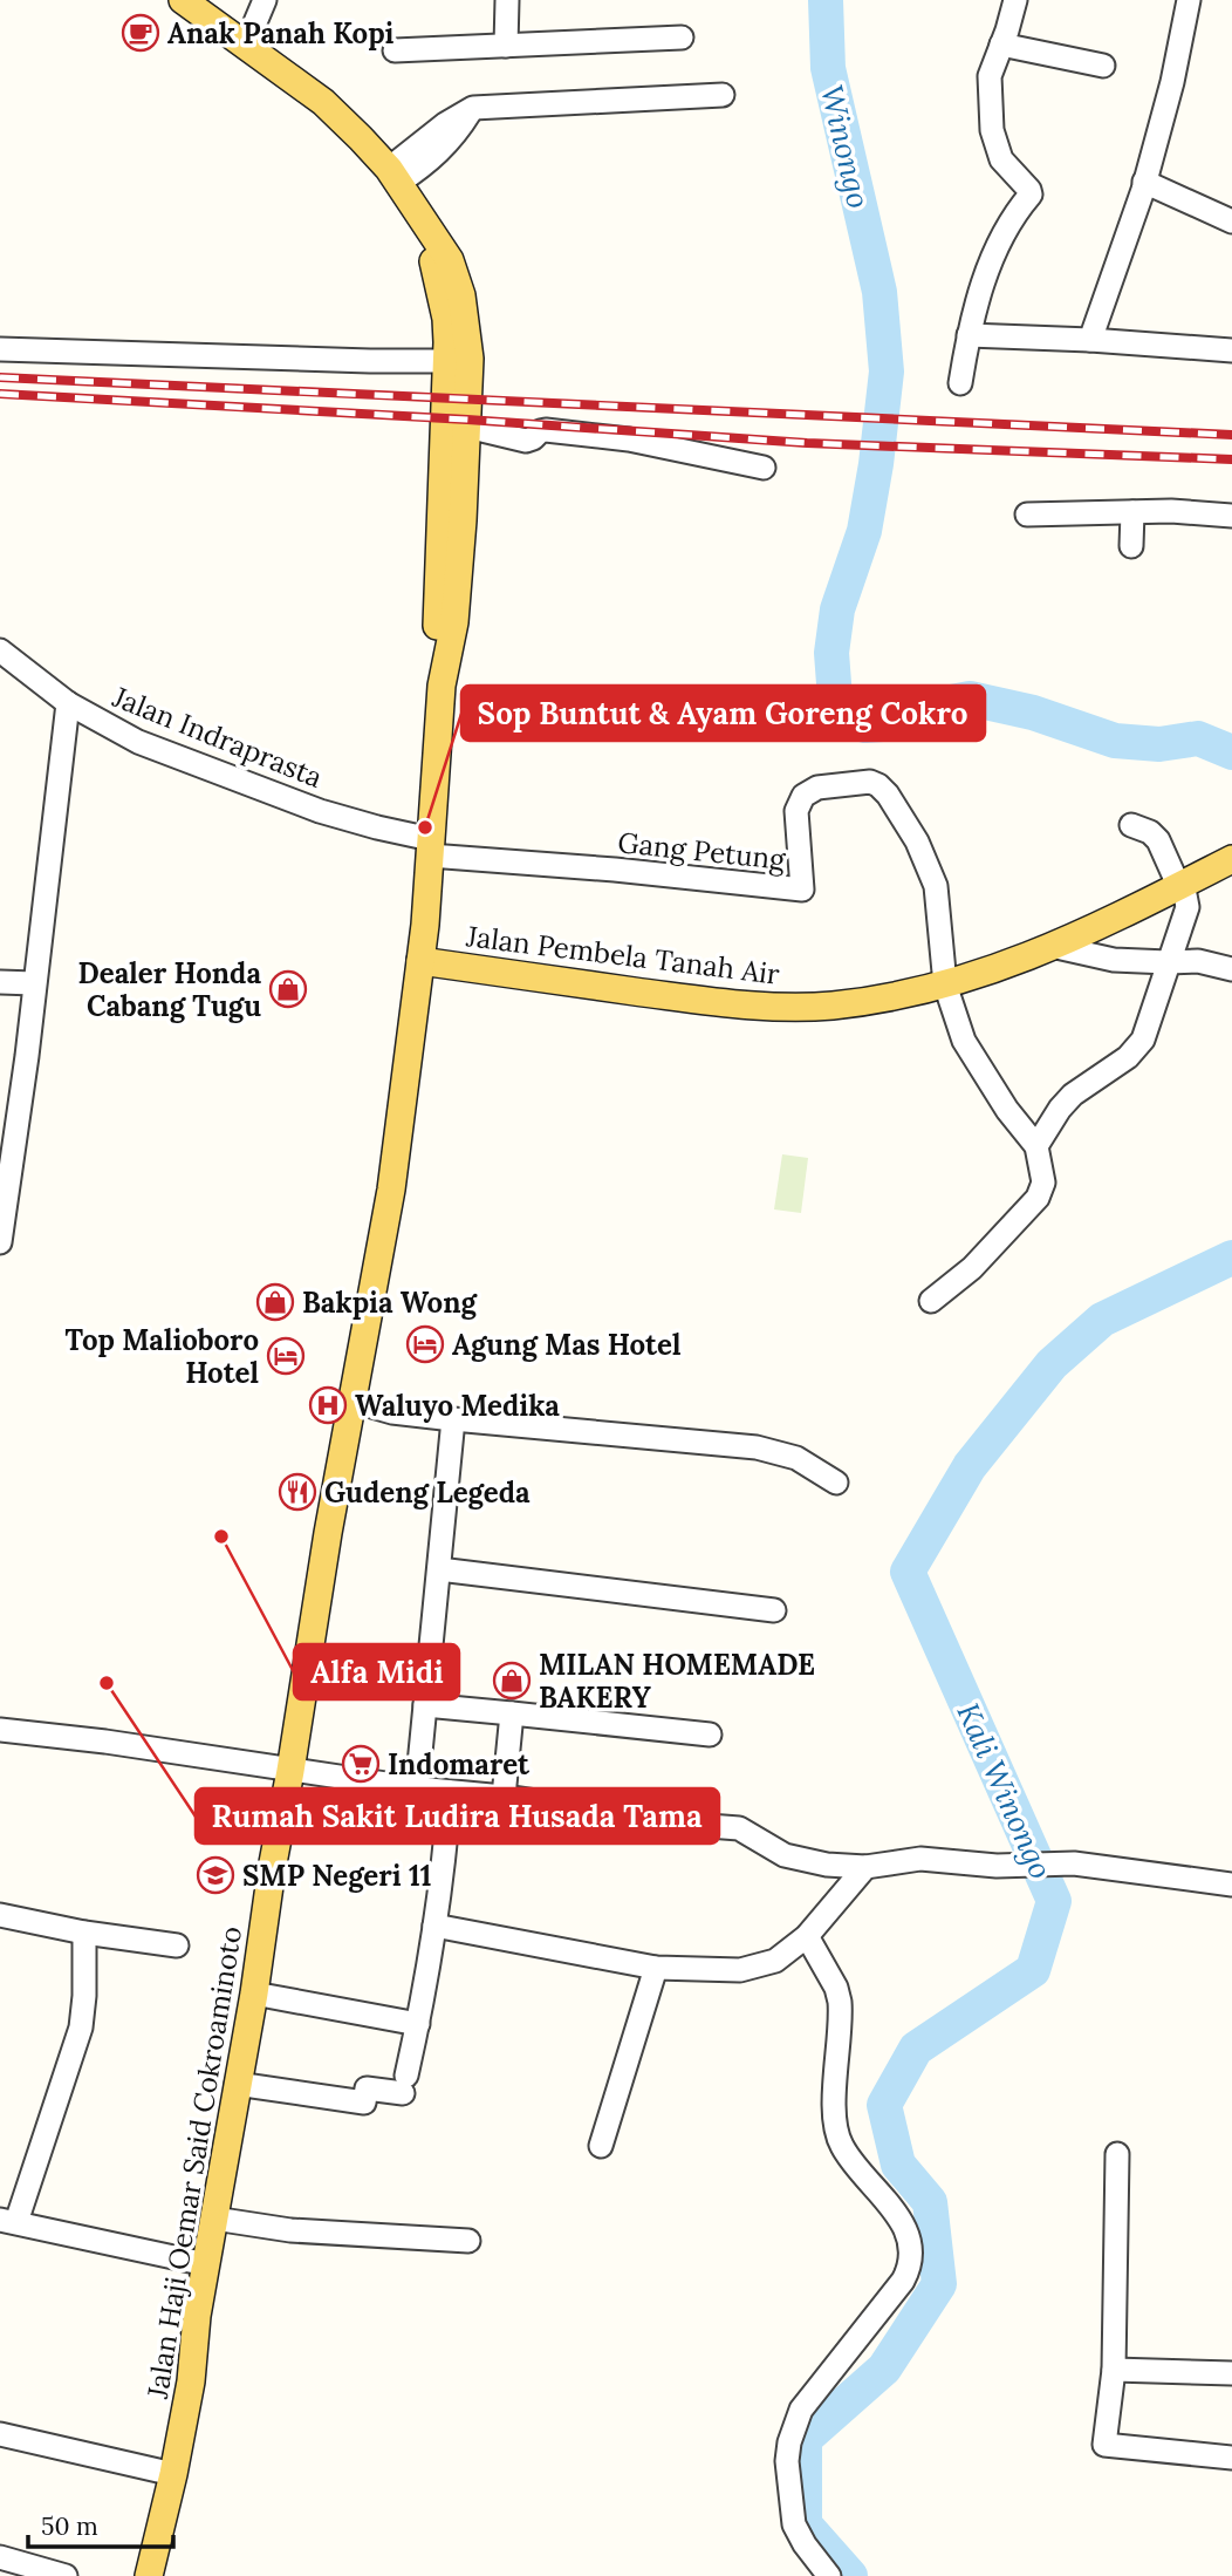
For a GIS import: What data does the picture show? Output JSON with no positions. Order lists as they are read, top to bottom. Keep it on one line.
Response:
{"streets":{"main road":["Jalan Pembela Tanah Air","Jalan Haji Oemar Said Cokroaminoto"],"street":["Jalan Indraprasta","Gang Petung"]},"crossings":[["Jalan Indraprasta","Gang Petung"],["Jalan Indraprasta","Jalan Haji Oemar Said Cokroaminoto"],["Gang Petung","Jalan Pembela Tanah Air"],["Gang Petung","Jalan Haji Oemar Said Cokroaminoto"],["Jalan Pembela Tanah Air","Jalan Haji Oemar Said Cokroaminoto"]],"water":["Winongo","Kali Winongo"],"places":{"cafe":["Anak Panah Kopi"],"other":["Sop Buntut & Ayam Goreng Cokro","Alfa Midi","Rumah Sakit Ludira Husada Tama"],"shop":["Dealer Honda Cabang Tugu","Bakpia Wong","MILAN HOMEMADE BAKERY"],"hotel":["Agung Mas Hotel","Top Malioboro Hotel"],"hospital":["Waluyo Medika"],"restaurant":["Gudeng Legeda"],"supermarket":["Indomaret"],"school or university":["SMP Negeri 11"]},"scale_bar":"50 m"}
